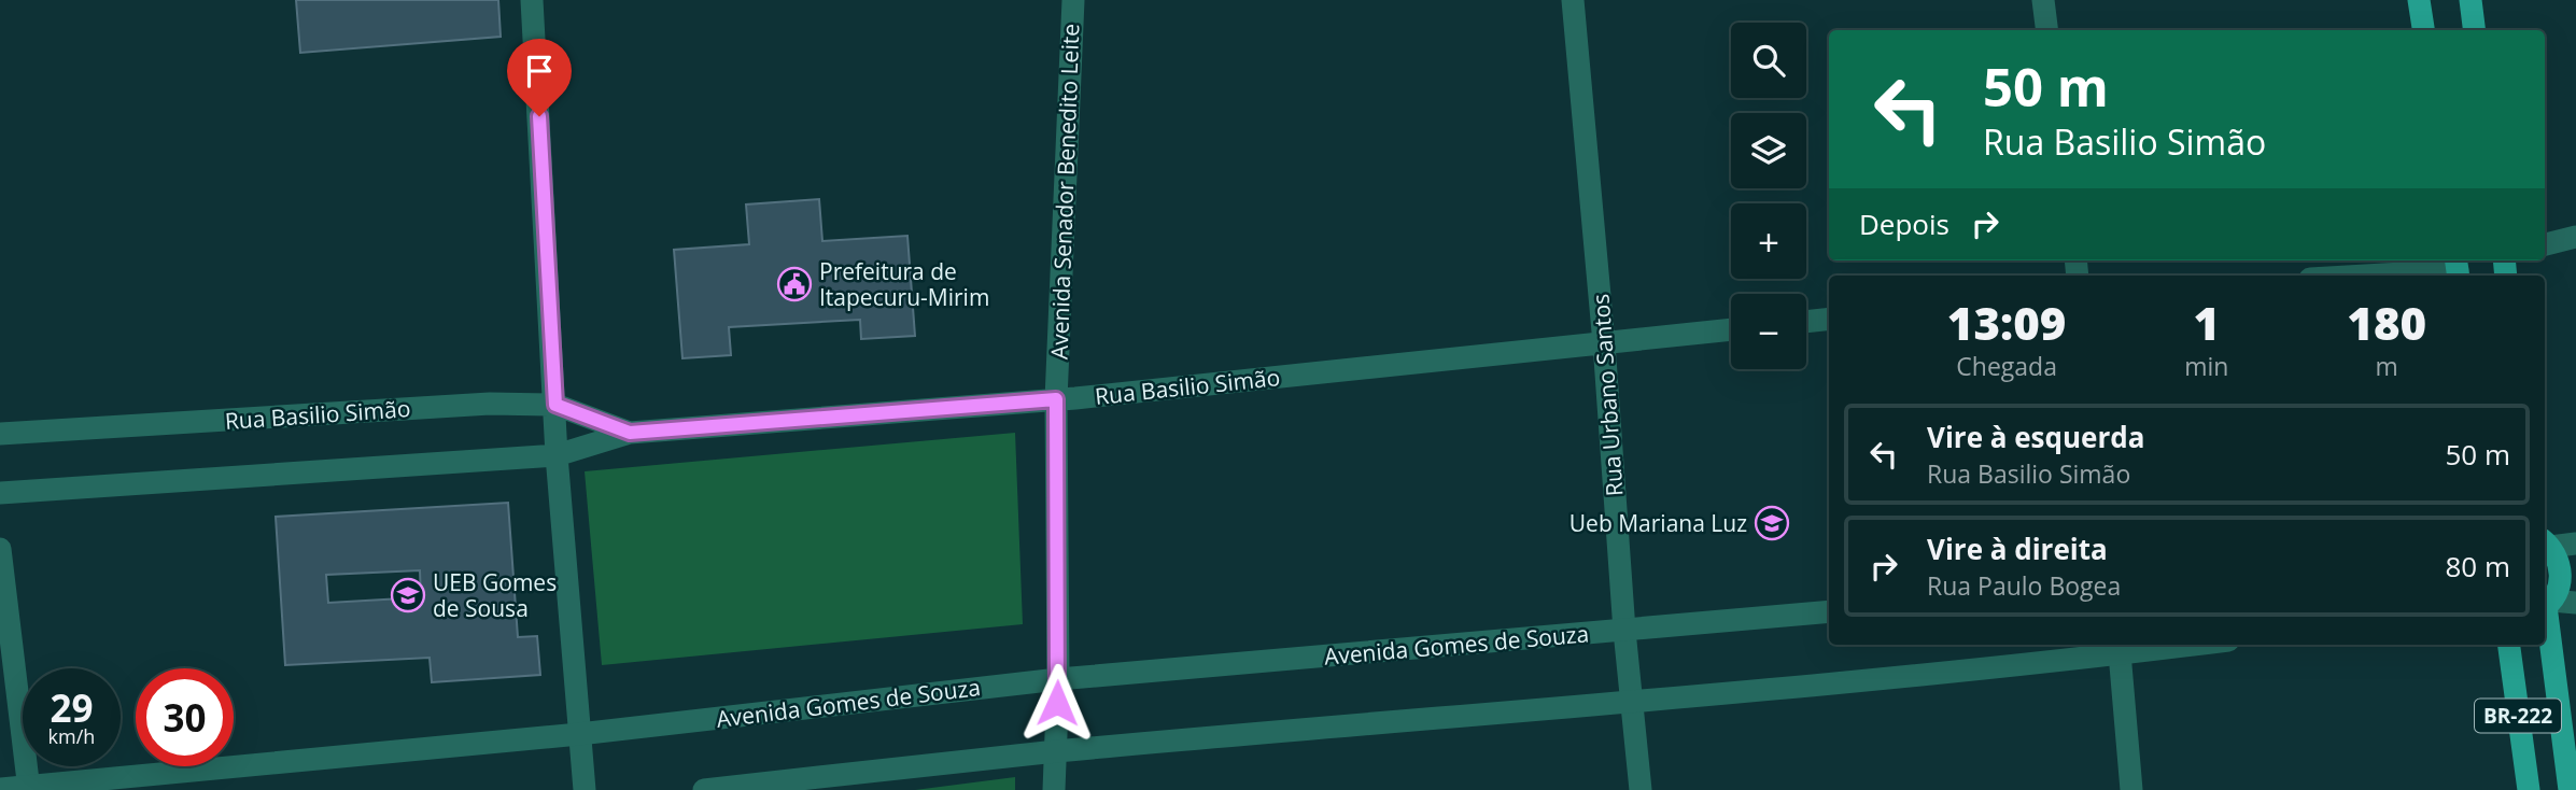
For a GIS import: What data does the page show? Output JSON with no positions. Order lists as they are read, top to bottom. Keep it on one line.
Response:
{"streets":{"main road":["BR-222"],"street":["Avenida Senador Benedito Leite","Rua Basilio Simão","Rua Urbano Santos","Avenida Gomes de Souza"]},"crossings":[["Avenida Senador Benedito Leite","Rua Basilio Simão"],["Avenida Senador Benedito Leite","Avenida Gomes de Souza"],["Rua Basilio Simão","Rua Urbano Santos"],["Rua Urbano Santos","Avenida Gomes de Souza"]],"places":{"public building":["Prefeitura de Itapecuru-Mirim"],"school or university":["Ueb Mariana Luz","UEB Gomes de Sousa"]},"page":{"map_buttons":["+","−"],"turn":["50 m","Rua Basilio Simão"],"then":"Depois","eta":["13:09","Chegada","1","min","180","m"],"list":[{"name":"Vire à esquerda","note":"Rua Basilio Simão","value":"50 m"},{"name":"Vire à direita","note":"Rua Paulo Bogea","value":"80 m"}],"speed":"29 km/h","limit":"30"}}
